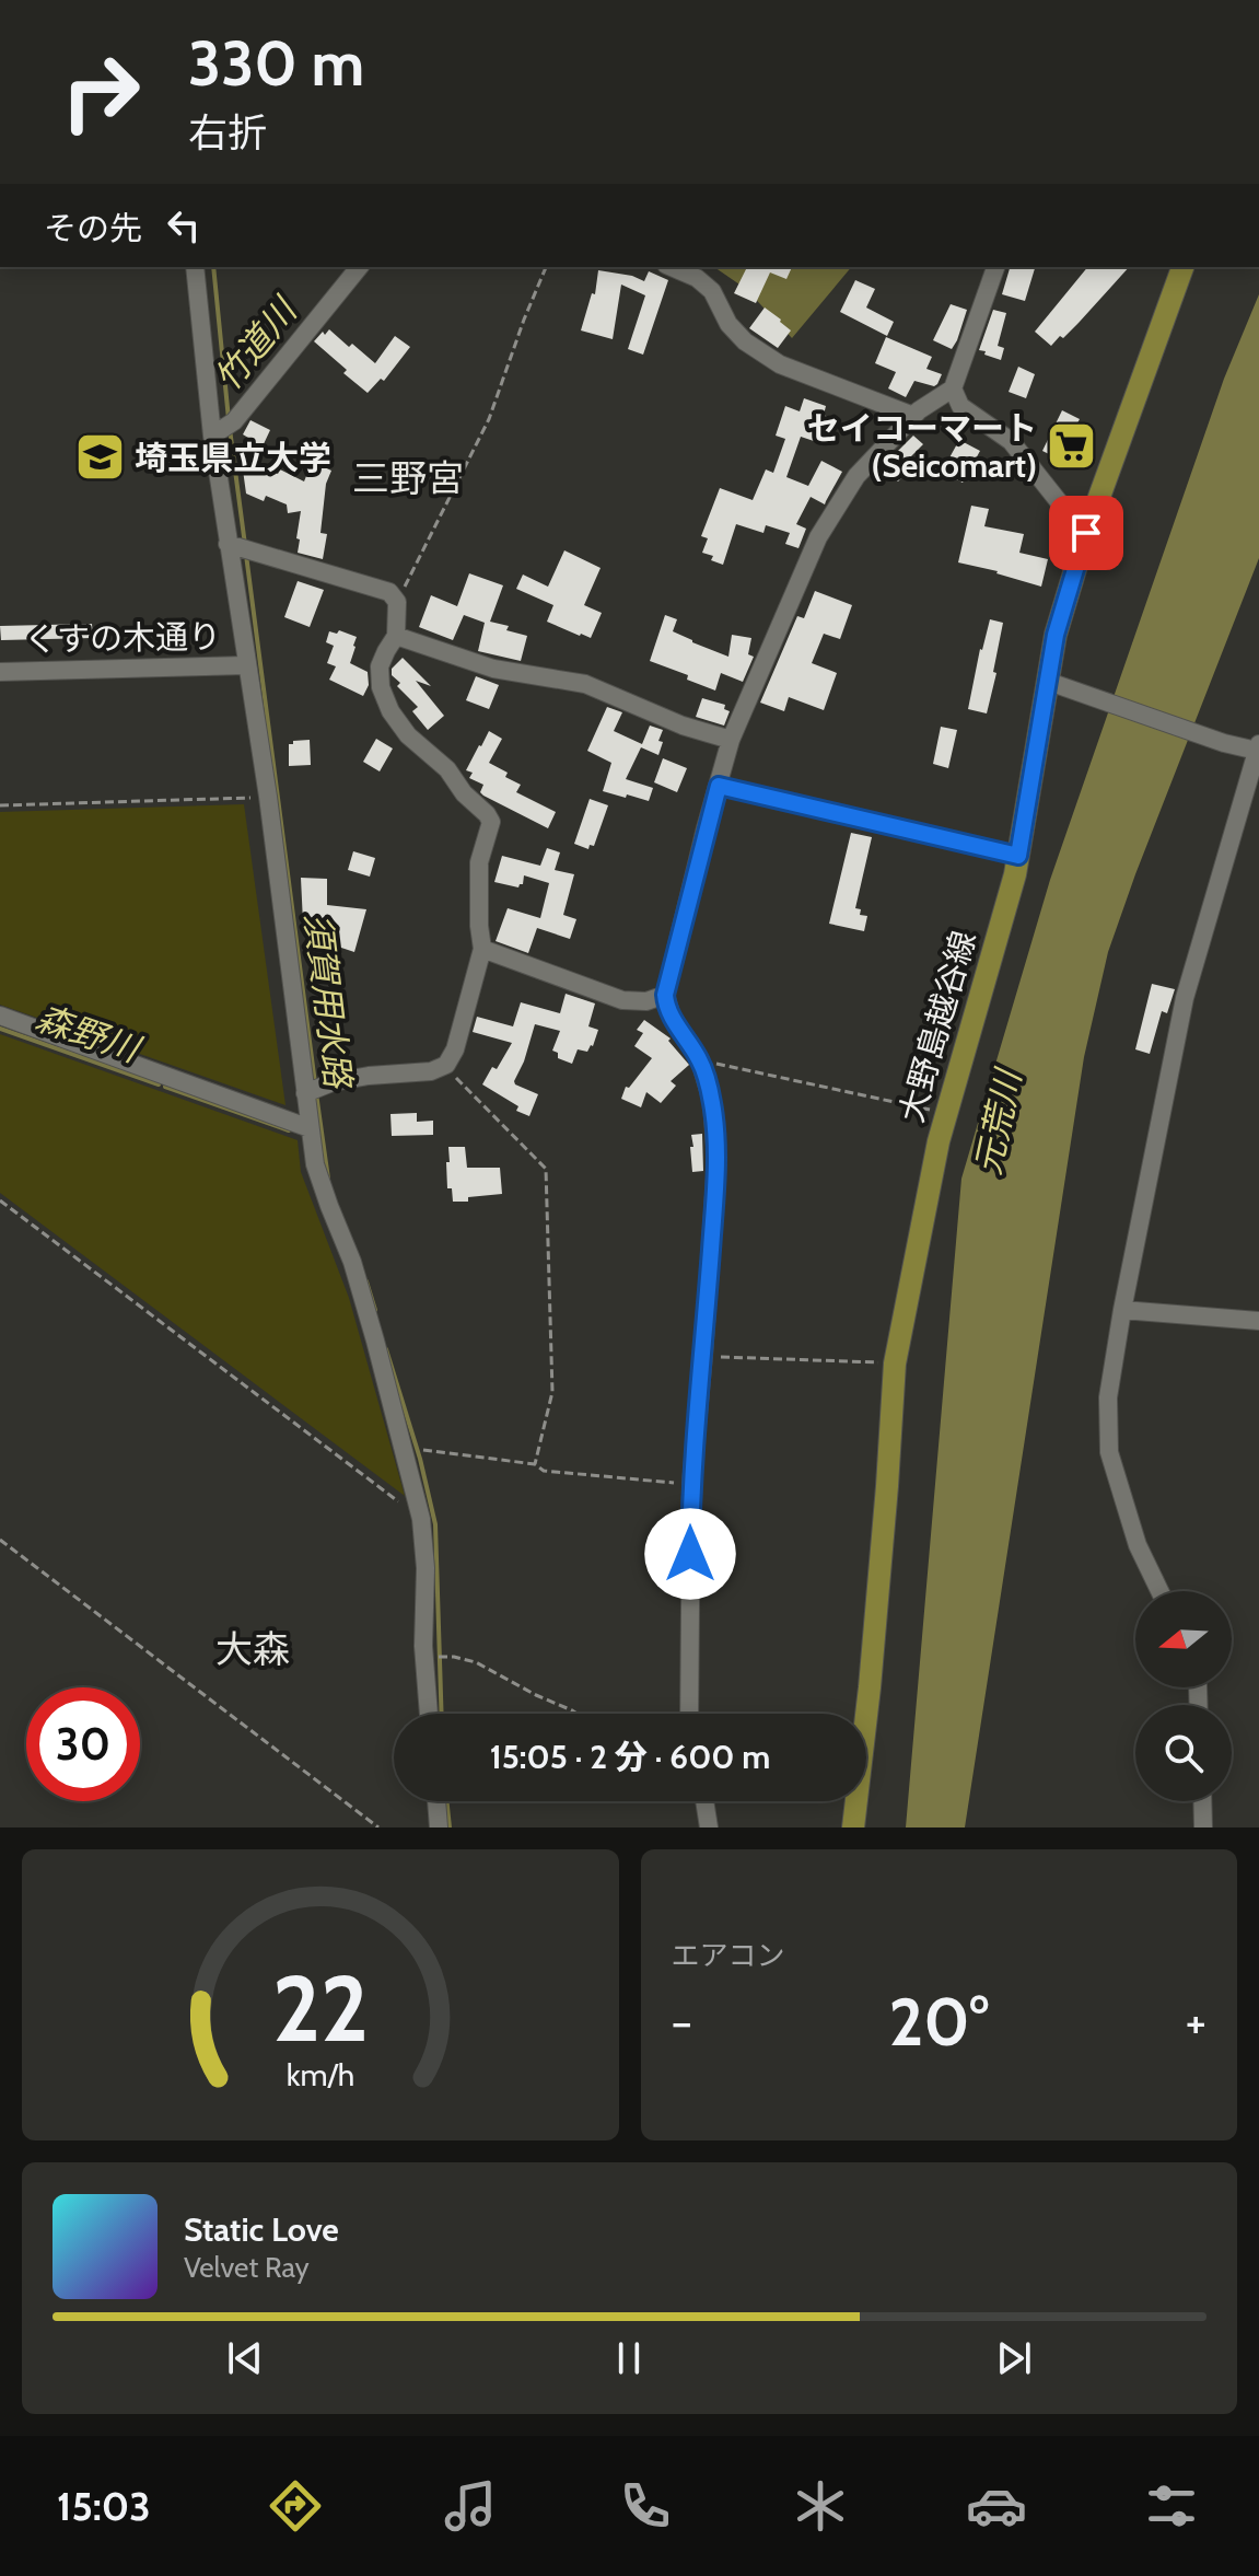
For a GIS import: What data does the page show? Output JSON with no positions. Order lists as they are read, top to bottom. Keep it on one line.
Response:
{"streets":{"main road":["大野島越谷線"],"street":["くすの木通り"]},"districts":["三野宮","大森"],"water":["竹道川","須賀用水路","森野川","元荒川"],"places":{"supermarket":["セイコーマート (Seicomart)"],"school or university":["埼玉県立大学"]},"north":"left","page":{"turn":["330 m","右折"],"then":"その先","limit":"30","trip":"15:05 · 2 分 · 600 m","tile":"エアコン","heat":["−","20°","+"],"song":["Static Love","Velvet Ray"],"tabs":"15:03","gauge":["22","km/h"]}}
